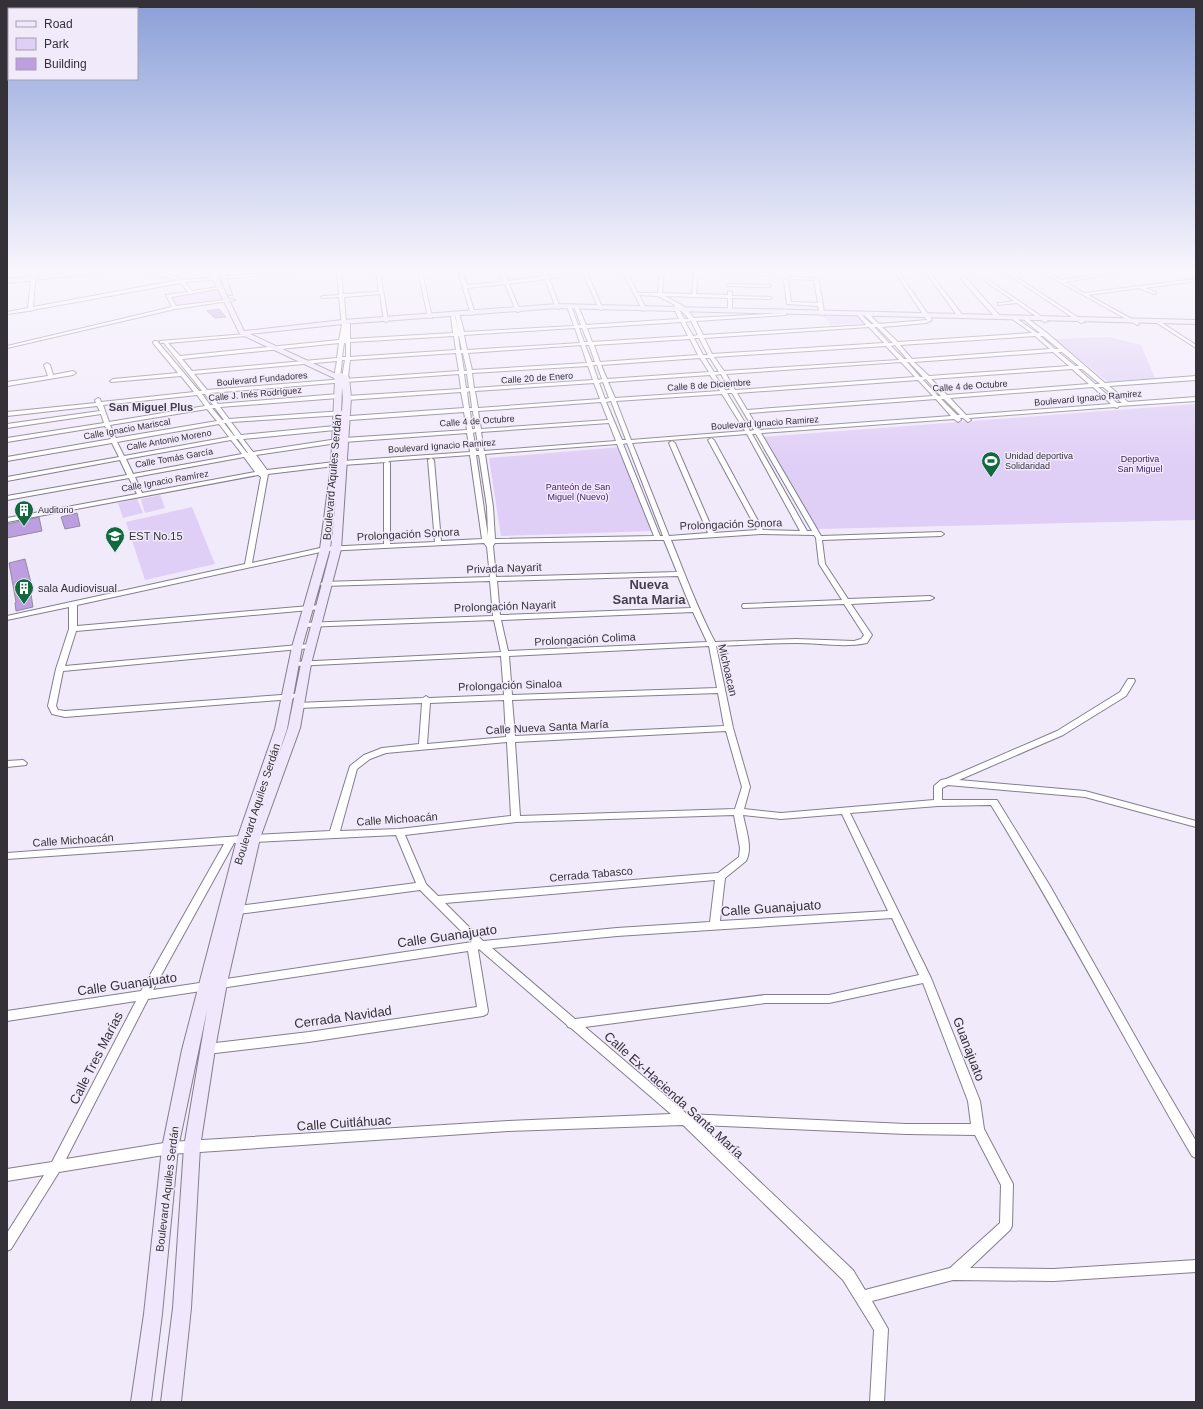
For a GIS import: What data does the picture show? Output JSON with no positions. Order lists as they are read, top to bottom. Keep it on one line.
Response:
{"streets":{"street":["Calle 20 de Enero","Boulevard Fundadores","Calle 8 de Diciembre","Calle 4 de Octubre","Calle J. Inés Rodríguez","Boulevard Ignacio Ramirez","Calle Ignacio Mariscal","Calle Antonio Moreno","Calle Tomás García","Boulevard Aquiles Serdán","Calle Ignacio Ramírez","Prolongación Sonora","Privada Nayarit","Prolongación Nayarit","Prolongación Colima","Michoacan","Prolongación Sinaloa","Calle Nueva Santa María","Calle Michoacán","Cerrada Tabasco","Calle Guanajuato","Cerrada Navidad","Guanajuato","Calle Tres Marías","Calle Ex-Hacienda Santa María","Calle Cuitláhuac"]},"crossings":[["Calle 20 de Enero","Calle J. Inés Rodríguez"],["Calle 20 de Enero","Boulevard Aquiles Serdán"],["Calle 20 de Enero","Michoacan"],["Boulevard Fundadores","Boulevard Aquiles Serdán"],["Boulevard Fundadores","Michoacan"],["Calle 8 de Diciembre","Calle 4 de Octubre"],["Calle 8 de Diciembre","Calle Ignacio Mariscal"],["Calle 8 de Diciembre","Calle Antonio Moreno"],["Calle 8 de Diciembre","Calle Tomás García"],["Calle 8 de Diciembre","Boulevard Aquiles Serdán"],["Calle 8 de Diciembre","Michoacan"],["Calle 4 de Octubre","Calle Ignacio Mariscal"],["Calle 4 de Octubre","Calle Antonio Moreno"],["Calle 4 de Octubre","Calle Tomás García"],["Calle 4 de Octubre","Boulevard Aquiles Serdán"],["Calle J. Inés Rodríguez","Boulevard Aquiles Serdán"],["Boulevard Ignacio Ramirez","Boulevard Aquiles Serdán"],["Boulevard Ignacio Ramirez","Calle Ignacio Ramírez"],["Boulevard Ignacio Ramirez","Michoacan"],["Calle Ignacio Mariscal","Calle Antonio Moreno"],["Calle Ignacio Mariscal","Calle Tomás García"],["Calle Ignacio Mariscal","Boulevard Aquiles Serdán"],["Calle Antonio Moreno","Calle Tomás García"],["Calle Antonio Moreno","Boulevard Aquiles Serdán"],["Calle Tomás García","Boulevard Aquiles Serdán"],["Boulevard Aquiles Serdán","Calle Ignacio Ramírez"],["Boulevard Aquiles Serdán","Prolongación Sonora"],["Boulevard Aquiles Serdán","Privada Nayarit"],["Boulevard Aquiles Serdán","Prolongación Nayarit"],["Boulevard Aquiles Serdán","Prolongación Colima"],["Boulevard Aquiles Serdán","Prolongación Sinaloa"],["Boulevard Aquiles Serdán","Calle Michoacán"],["Boulevard Aquiles Serdán","Calle Guanajuato"],["Boulevard Aquiles Serdán","Cerrada Navidad"],["Boulevard Aquiles Serdán","Calle Tres Marías"],["Boulevard Aquiles Serdán","Calle Cuitláhuac"],["Prolongación Sonora","Michoacan"],["Privada Nayarit","Michoacan"],["Prolongación Nayarit","Michoacan"],["Prolongación Colima","Michoacan"],["Michoacan","Prolongación Sinaloa"],["Michoacan","Calle Nueva Santa María"],["Michoacan","Calle Michoacán"],["Calle Nueva Santa María","Calle Michoacán"],["Calle Michoacán","Calle Tres Marías"],["Calle Michoacán","Calle Ex-Hacienda Santa María"],["Cerrada Tabasco","Calle Ex-Hacienda Santa María"],["Calle Guanajuato","Cerrada Navidad"],["Calle Guanajuato","Guanajuato"],["Calle Guanajuato","Calle Tres Marías"],["Calle Guanajuato","Calle Ex-Hacienda Santa María"],["Cerrada Navidad","Calle Ex-Hacienda Santa María"],["Calle Tres Marías","Calle Cuitláhuac"],["Calle Ex-Hacienda Santa María","Calle Cuitláhuac"]],"districts":["San Miguel Plus","Nueva Santa Maria"],"parks":["Deportiva San Miguel","Panteón de San Miguel (Nuevo)"],"places":{"sports":["Unidad deportiva Solidaridad"],"building":["Auditorio","sala Audiovisual"],"school or university":["EST No.15"]},"legend":["Road","Park","Building"]}
